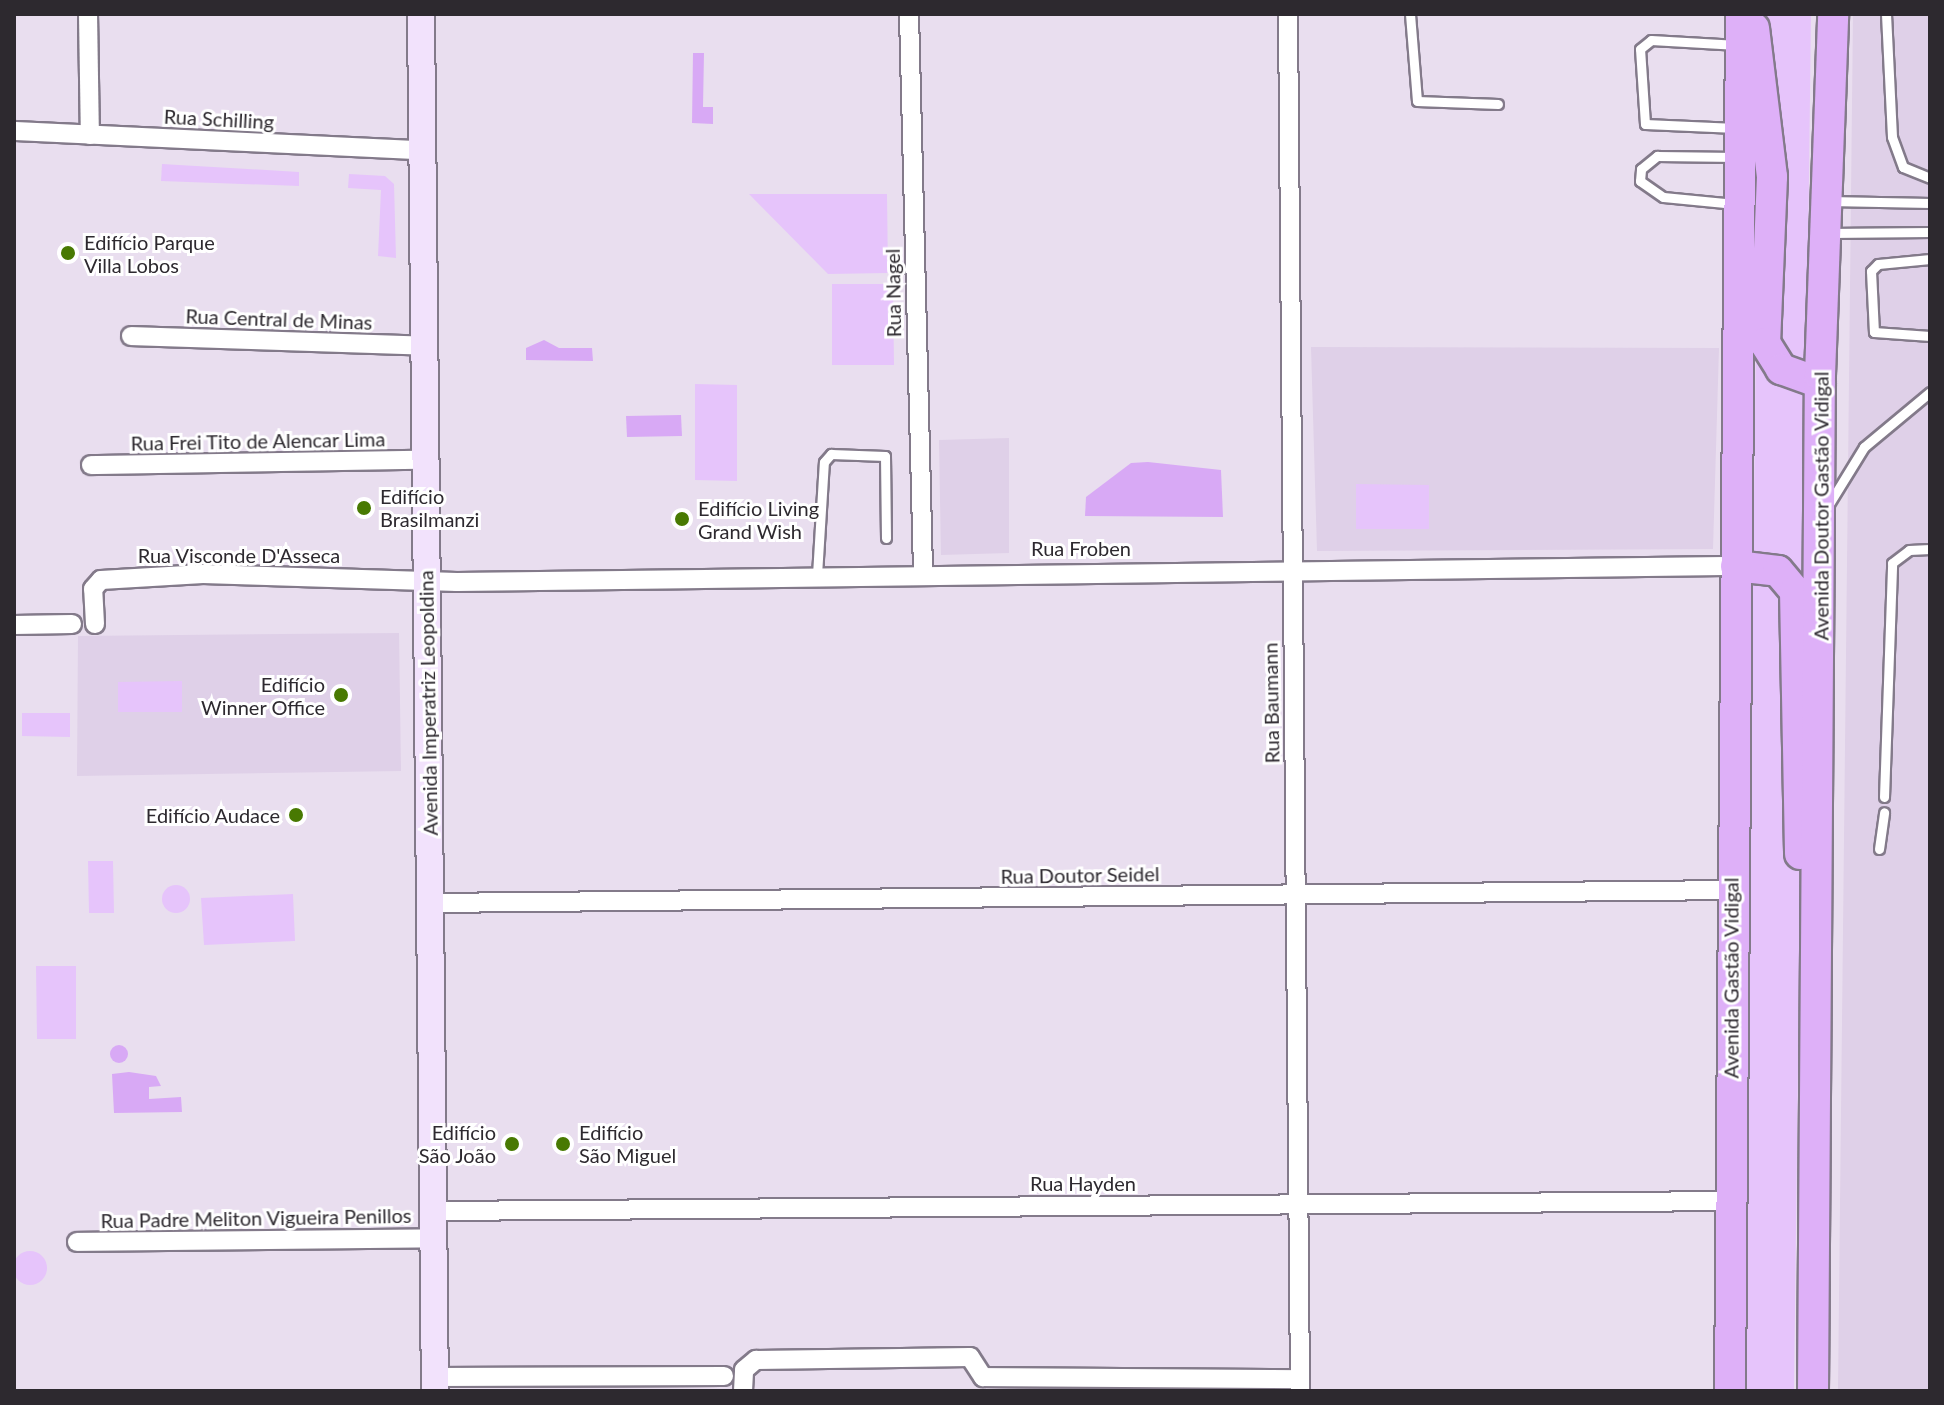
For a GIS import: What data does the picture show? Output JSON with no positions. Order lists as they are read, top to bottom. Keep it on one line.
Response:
{"streets":{"highway":["Avenida Doutor Gastão Vidigal","Avenida Gastão Vidigal"],"main road":["Avenida Imperatriz Leopoldina"],"street":["Rua Schilling","Rua Nagel","Rua Central de Minas","Rua Frei Tito de Alencar Lima","Rua Froben","Rua Visconde D'Asseca","Rua Baumann","Rua Doutor Seidel","Rua Hayden","Rua Padre Meliton Vigueira Penillos"]},"crossings":[["Rua Schilling","Avenida Imperatriz Leopoldina"],["Rua Nagel","Rua Froben"],["Rua Central de Minas","Avenida Imperatriz Leopoldina"],["Rua Frei Tito de Alencar Lima","Avenida Imperatriz Leopoldina"],["Rua Froben","Rua Visconde D'Asseca"],["Rua Froben","Avenida Imperatriz Leopoldina"],["Rua Froben","Rua Baumann"],["Rua Froben","Avenida Gastão Vidigal"],["Rua Visconde D'Asseca","Avenida Imperatriz Leopoldina"],["Avenida Imperatriz Leopoldina","Rua Doutor Seidel"],["Avenida Imperatriz Leopoldina","Rua Hayden"],["Avenida Imperatriz Leopoldina","Rua Padre Meliton Vigueira Penillos"],["Rua Baumann","Rua Doutor Seidel"],["Rua Baumann","Rua Hayden"],["Rua Doutor Seidel","Avenida Gastão Vidigal"],["Avenida Gastão Vidigal","Rua Hayden"]],"places":["Edifício Parque Villa Lobos","Edifício Brasilmanzi","Edifício Living Grand Wish","Edifício Winner Office","Edifício Audace","Edifício São João","Edifício São Miguel"]}
